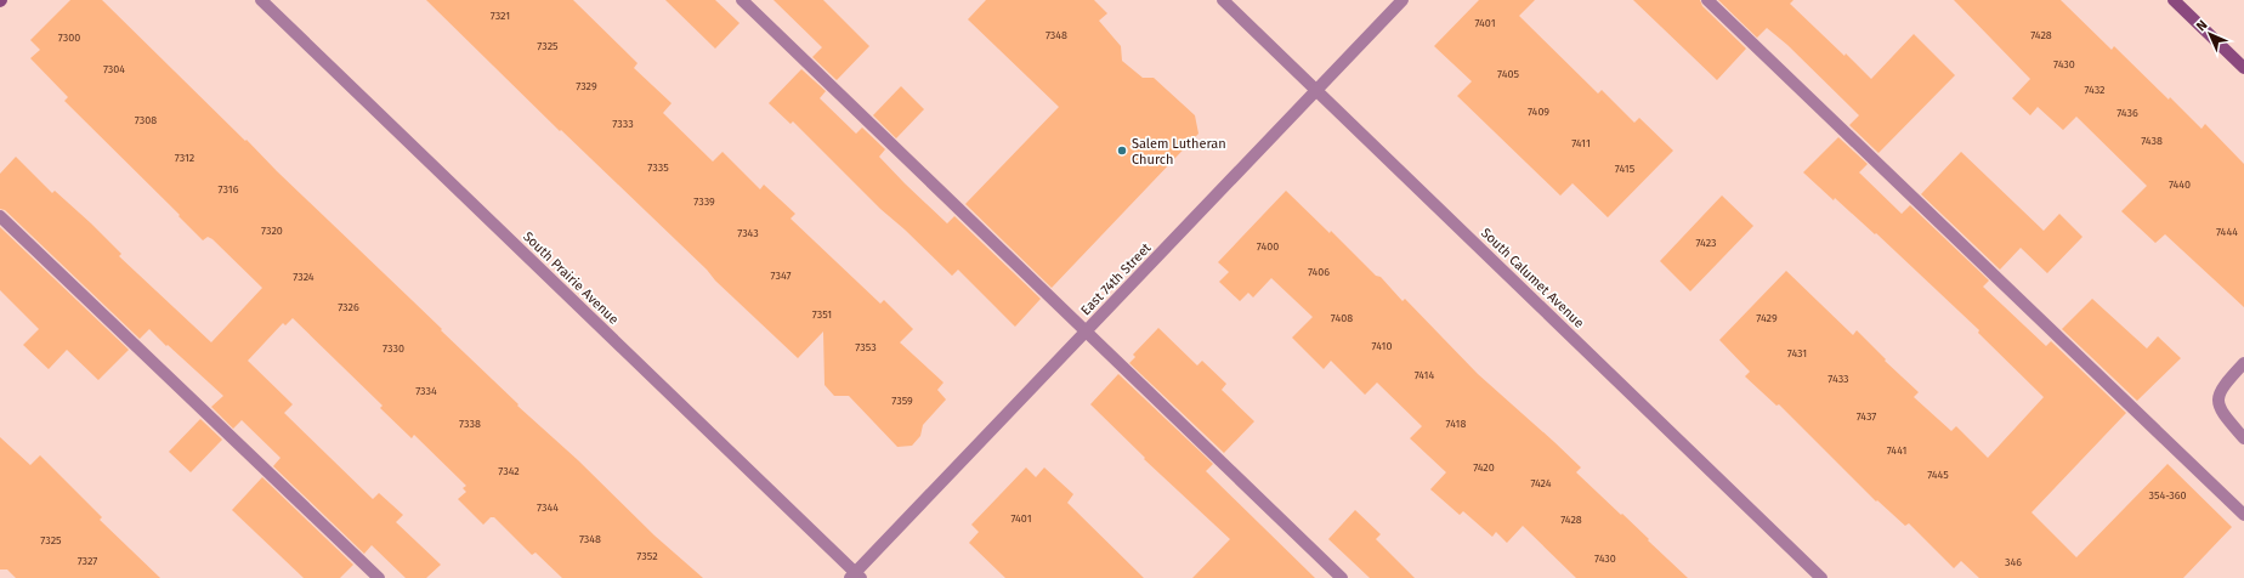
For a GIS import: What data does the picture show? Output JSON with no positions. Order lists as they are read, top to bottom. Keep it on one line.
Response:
{"streets":{"street":["South Prairie Avenue","South Calumet Avenue","East 74th Street"]},"crossings":[["South Prairie Avenue","East 74th Street"],["South Calumet Avenue","East 74th Street"]],"places":["Salem Lutheran Church"],"house_numbers":["7321","7401","7348","7428","7300","7325","7430","7304","7405","7329","7432","7409","7436","7308","7333","7438","7411","7312","7335","7415","7440","7316","7339","7320","7444","7343","7423","7400","7406","7347","7324","7326","7351","7408","7429","7410","7353","7330","7431","7414","7433","7334","7359","7437","7338","7418","7441","7420","7342","7445","7424","354-360","7344","7401","7428","7348","7325","7352","7430","7327","346"],"north":"top left"}
